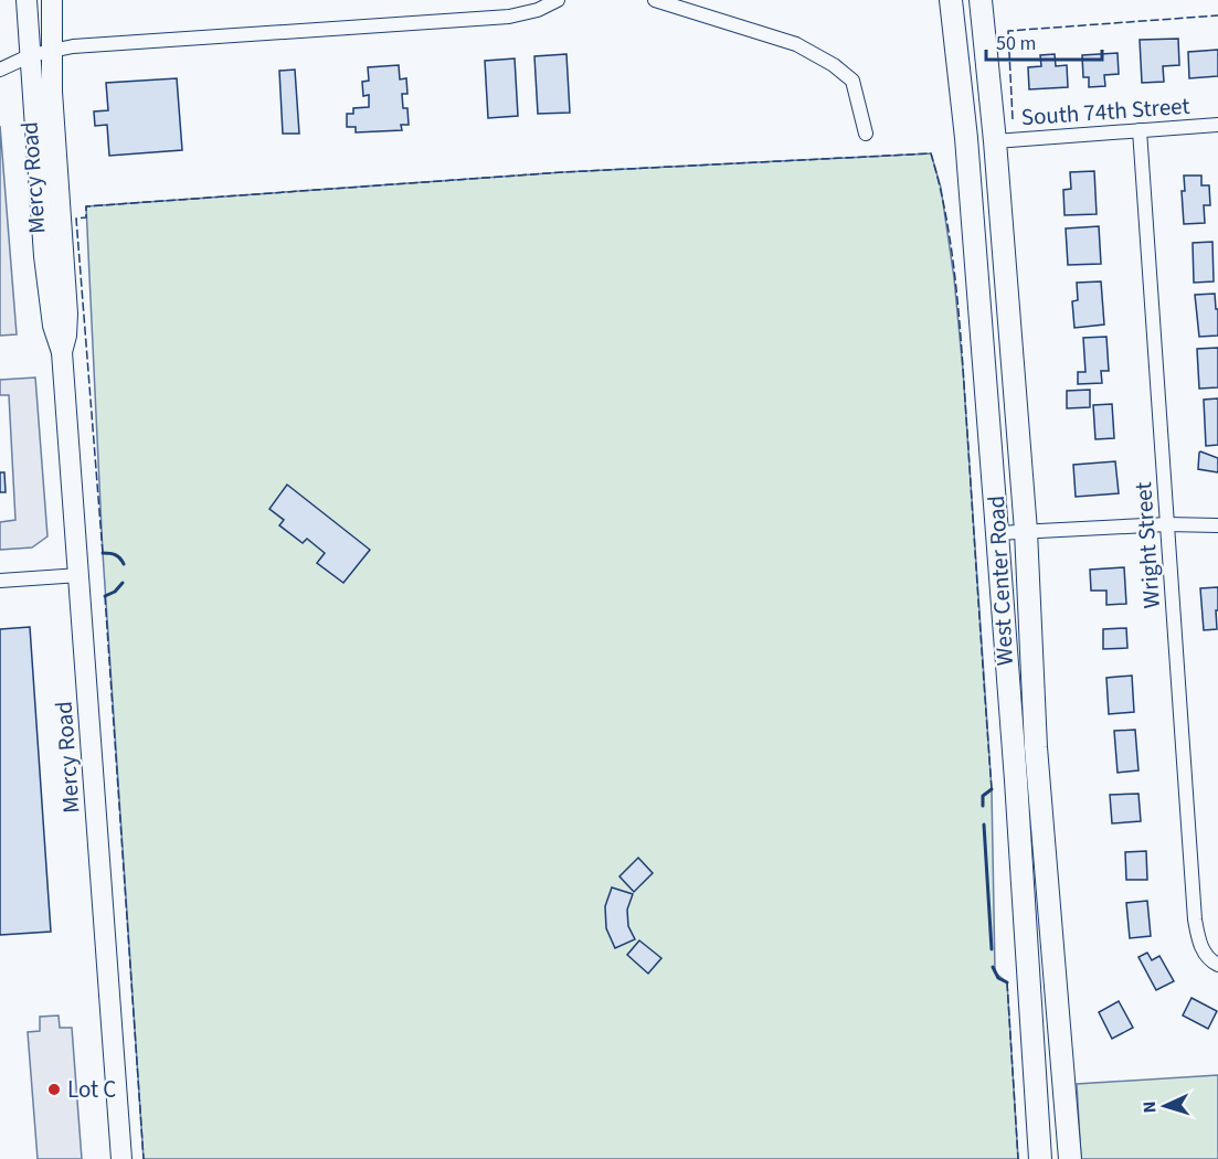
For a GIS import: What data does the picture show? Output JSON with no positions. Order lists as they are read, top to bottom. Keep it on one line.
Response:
{"streets":{"main road":["Mercy Road","West Center Road"],"street":["South 74th Street","Wright Street"]},"crossings":[["South 74th Street","Wright Street"],["South 74th Street","West Center Road"]],"places":["Lot C"],"scale_bar":"50 m","north":"left"}
